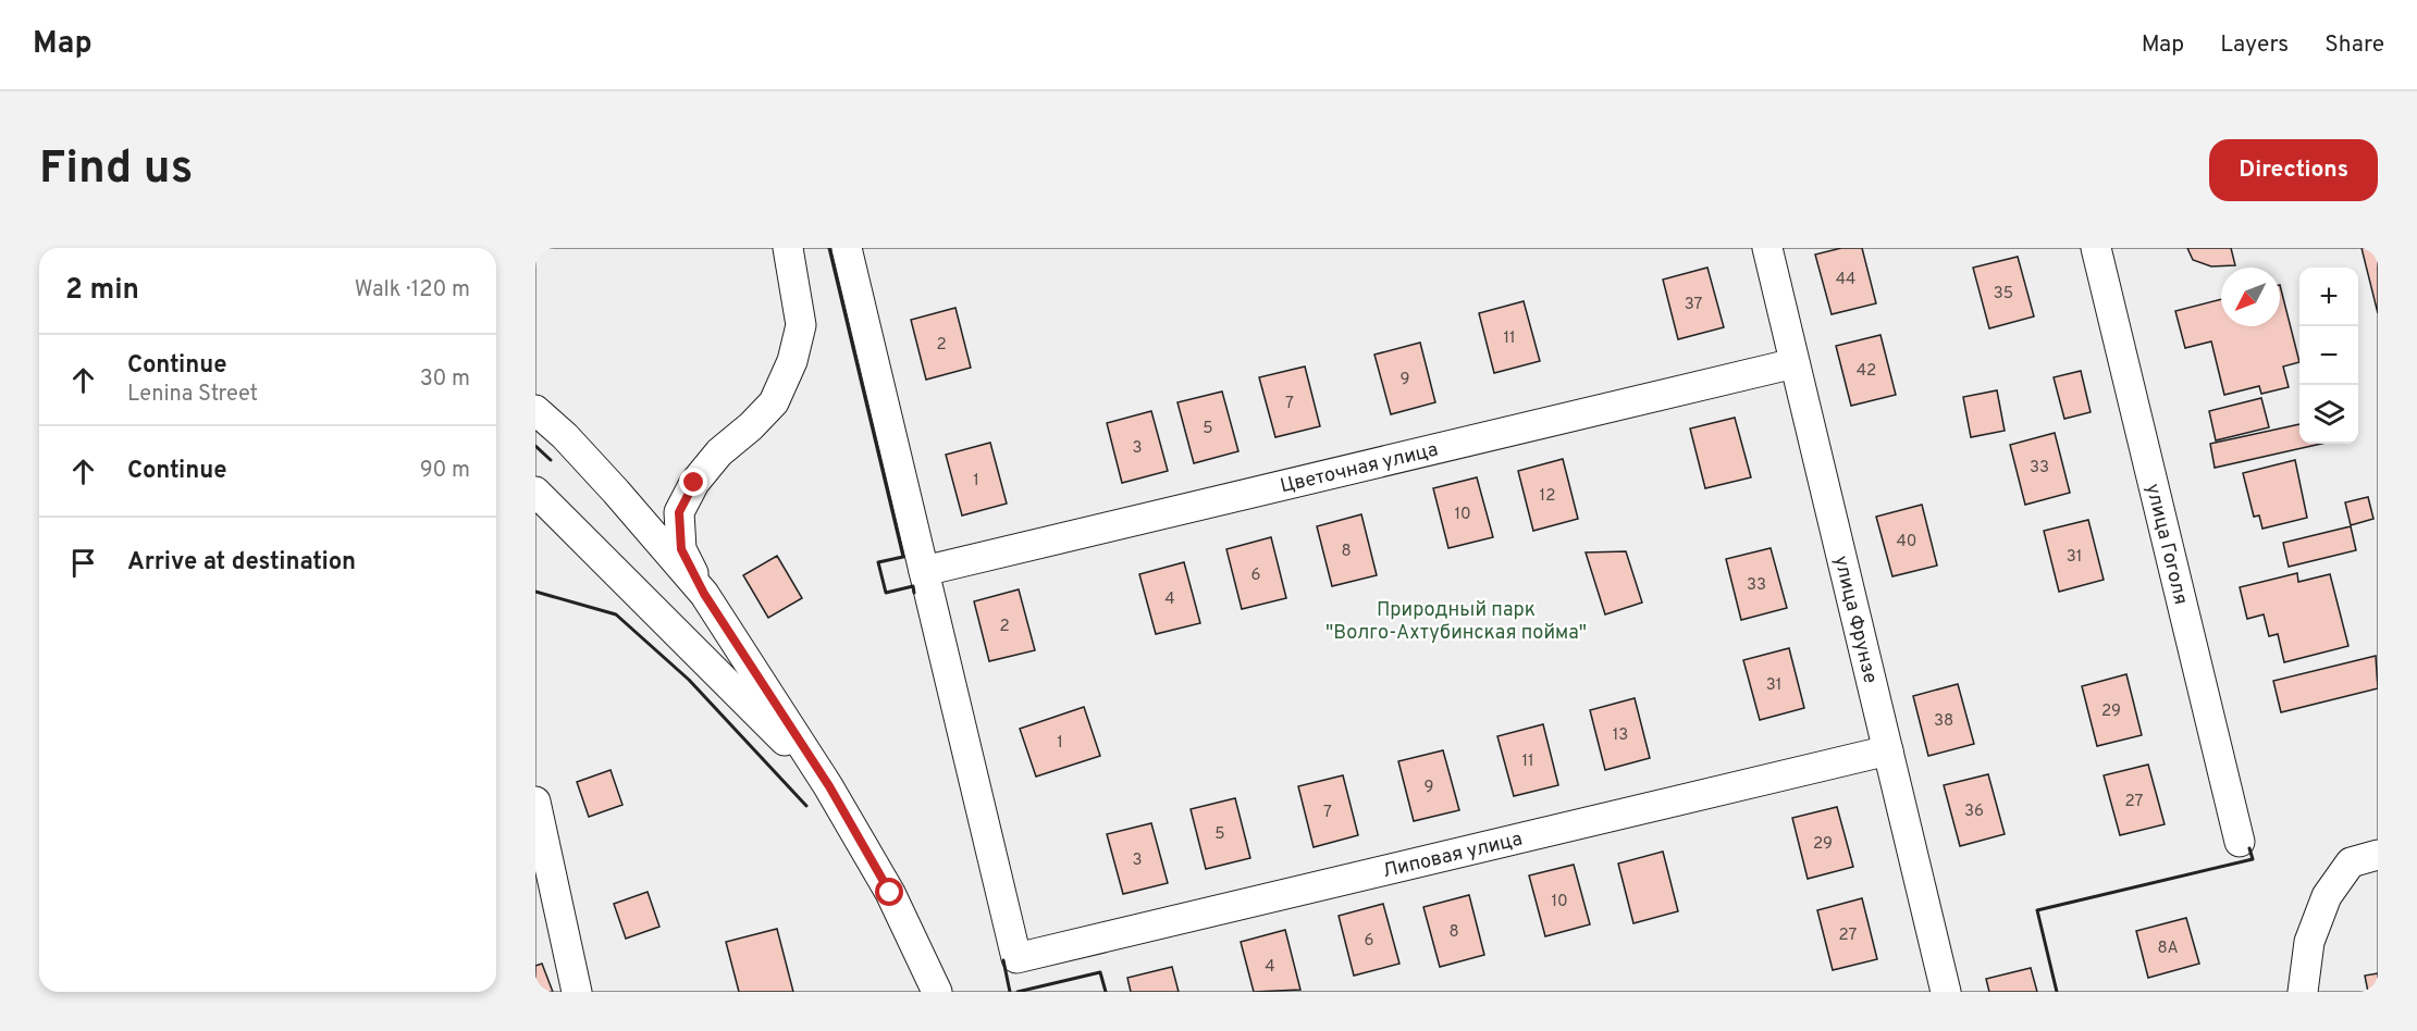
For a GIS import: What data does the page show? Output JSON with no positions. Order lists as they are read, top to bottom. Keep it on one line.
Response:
{"streets":{"street":["Цветочная улица","улица Гоголя","улица Фрунзе","Липовая улица"]},"crossings":[["Цветочная улица","улица Фрунзе"],["Цветочная улица","Липовая улица"],["улица Фрунзе","Липовая улица"]],"parks":["Природный парк \"Волго-Ахтубинская пойма\""],"house_numbers":["44","35","37","11","2","42","9","7","5","3","33","1","12","10","40","8","31","6","33","4","2","31","29","38","13","1","11","9","27","36","7","5","29","3","10","8","27","6","8А","4"],"north":"bottom left","page":{"header":"Map","nav":["Map","Layers","Share"],"buttons":"Directions","title":"Find us","heading":["2 min","Walk · 120 m"],"map_buttons":["+","−"],"list":[["Continue","Lenina Street","30 m"],["Continue","90 m"],"Arrive at destination"]}}
